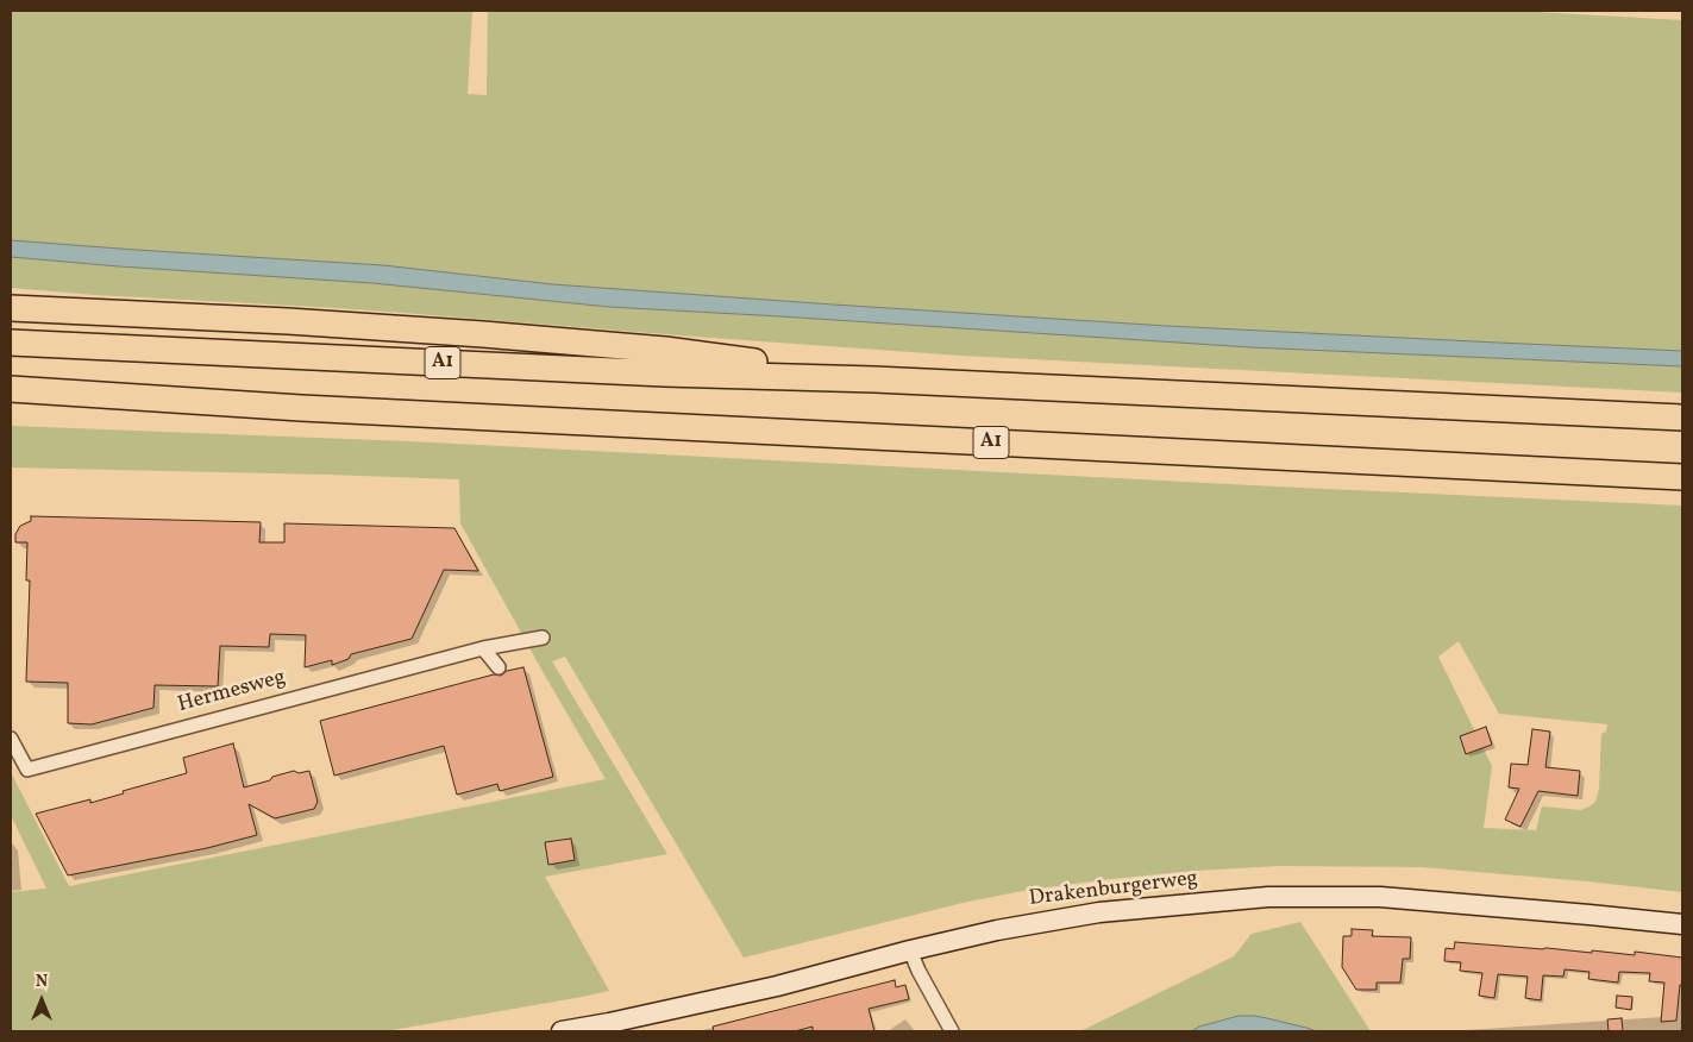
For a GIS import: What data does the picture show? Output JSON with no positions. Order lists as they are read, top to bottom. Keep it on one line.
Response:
{"streets":{"highway":["A1"],"main road":["Drakenburgerweg"],"street":["Hermesweg"]},"north":"top"}
